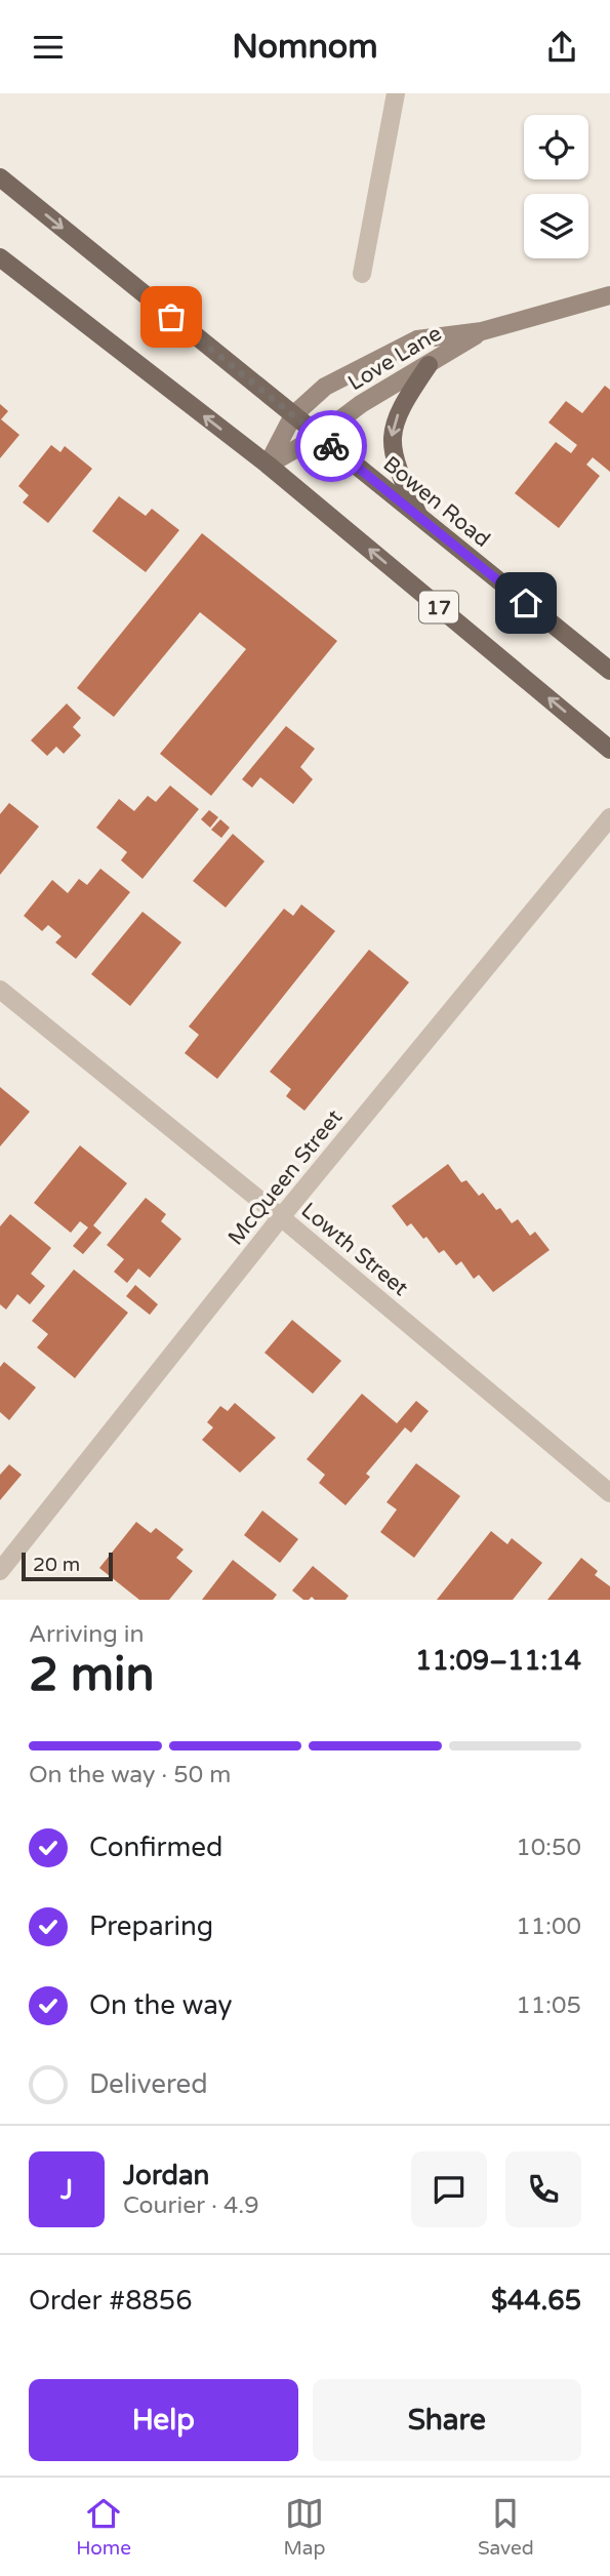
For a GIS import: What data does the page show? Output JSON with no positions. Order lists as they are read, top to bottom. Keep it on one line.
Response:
{"streets":{"main road":["Bowen Road","17"],"street":["Love Lane","McQueen Street","Lowth Street"]},"crossings":[["Love Lane","Bowen Road"],["Love Lane","17"],["McQueen Street","Lowth Street"]],"scale_bar":"20 m","page":{"header":"Nomnom","scale":"20 m","heading":["2 min","Arriving in","11:09–11:14"],"panel":["Jordan","Courier · 4.9","Order #8856","$44.65"],"bar":"On the way · 50 m","list":[["Confirmed","10:50"],["Preparing","11:00"],["On the way","11:05"],"Delivered"],"round":"J","buttons":["Help","Share"],"tabs":["Home","Map","Saved"]}}
